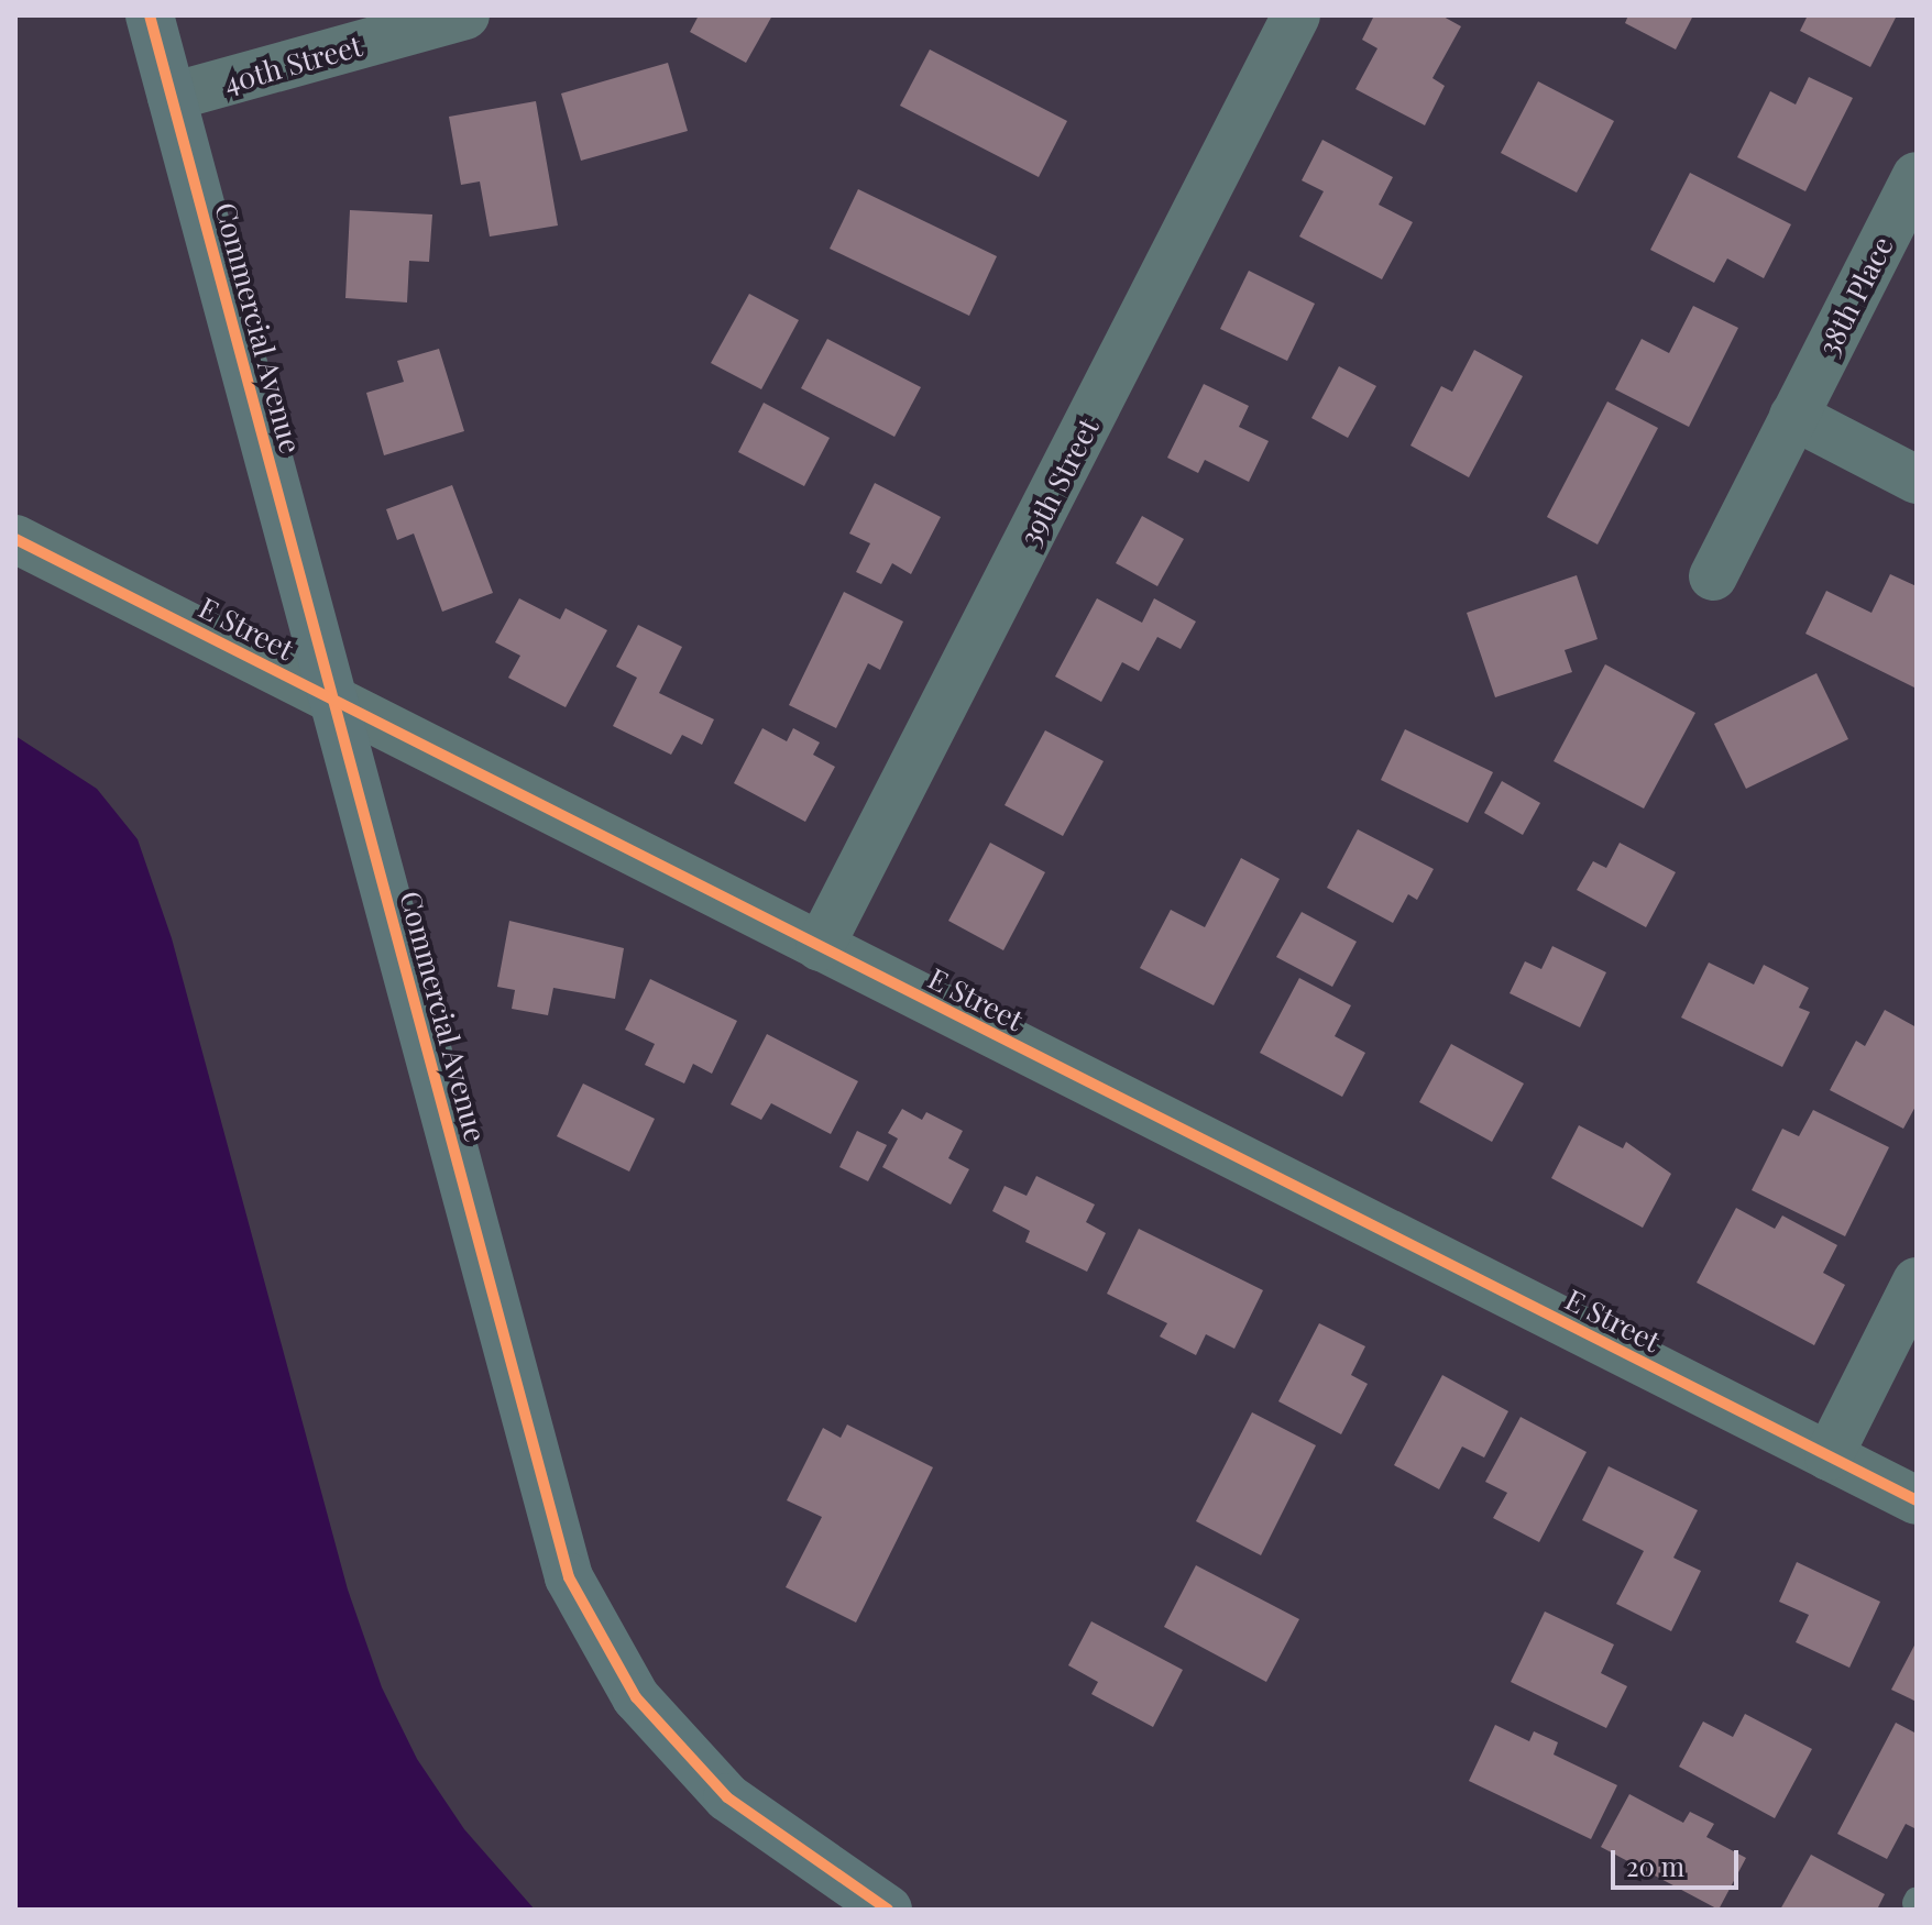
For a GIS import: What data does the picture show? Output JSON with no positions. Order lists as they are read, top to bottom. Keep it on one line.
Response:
{"streets":{"street":["40th Street","38th Place","Commercial Avenue","39th Street","E Street"]},"crossings":[["40th Street","Commercial Avenue"],["Commercial Avenue","E Street"],["39th Street","E Street"]],"scale_bar":"20 m"}
